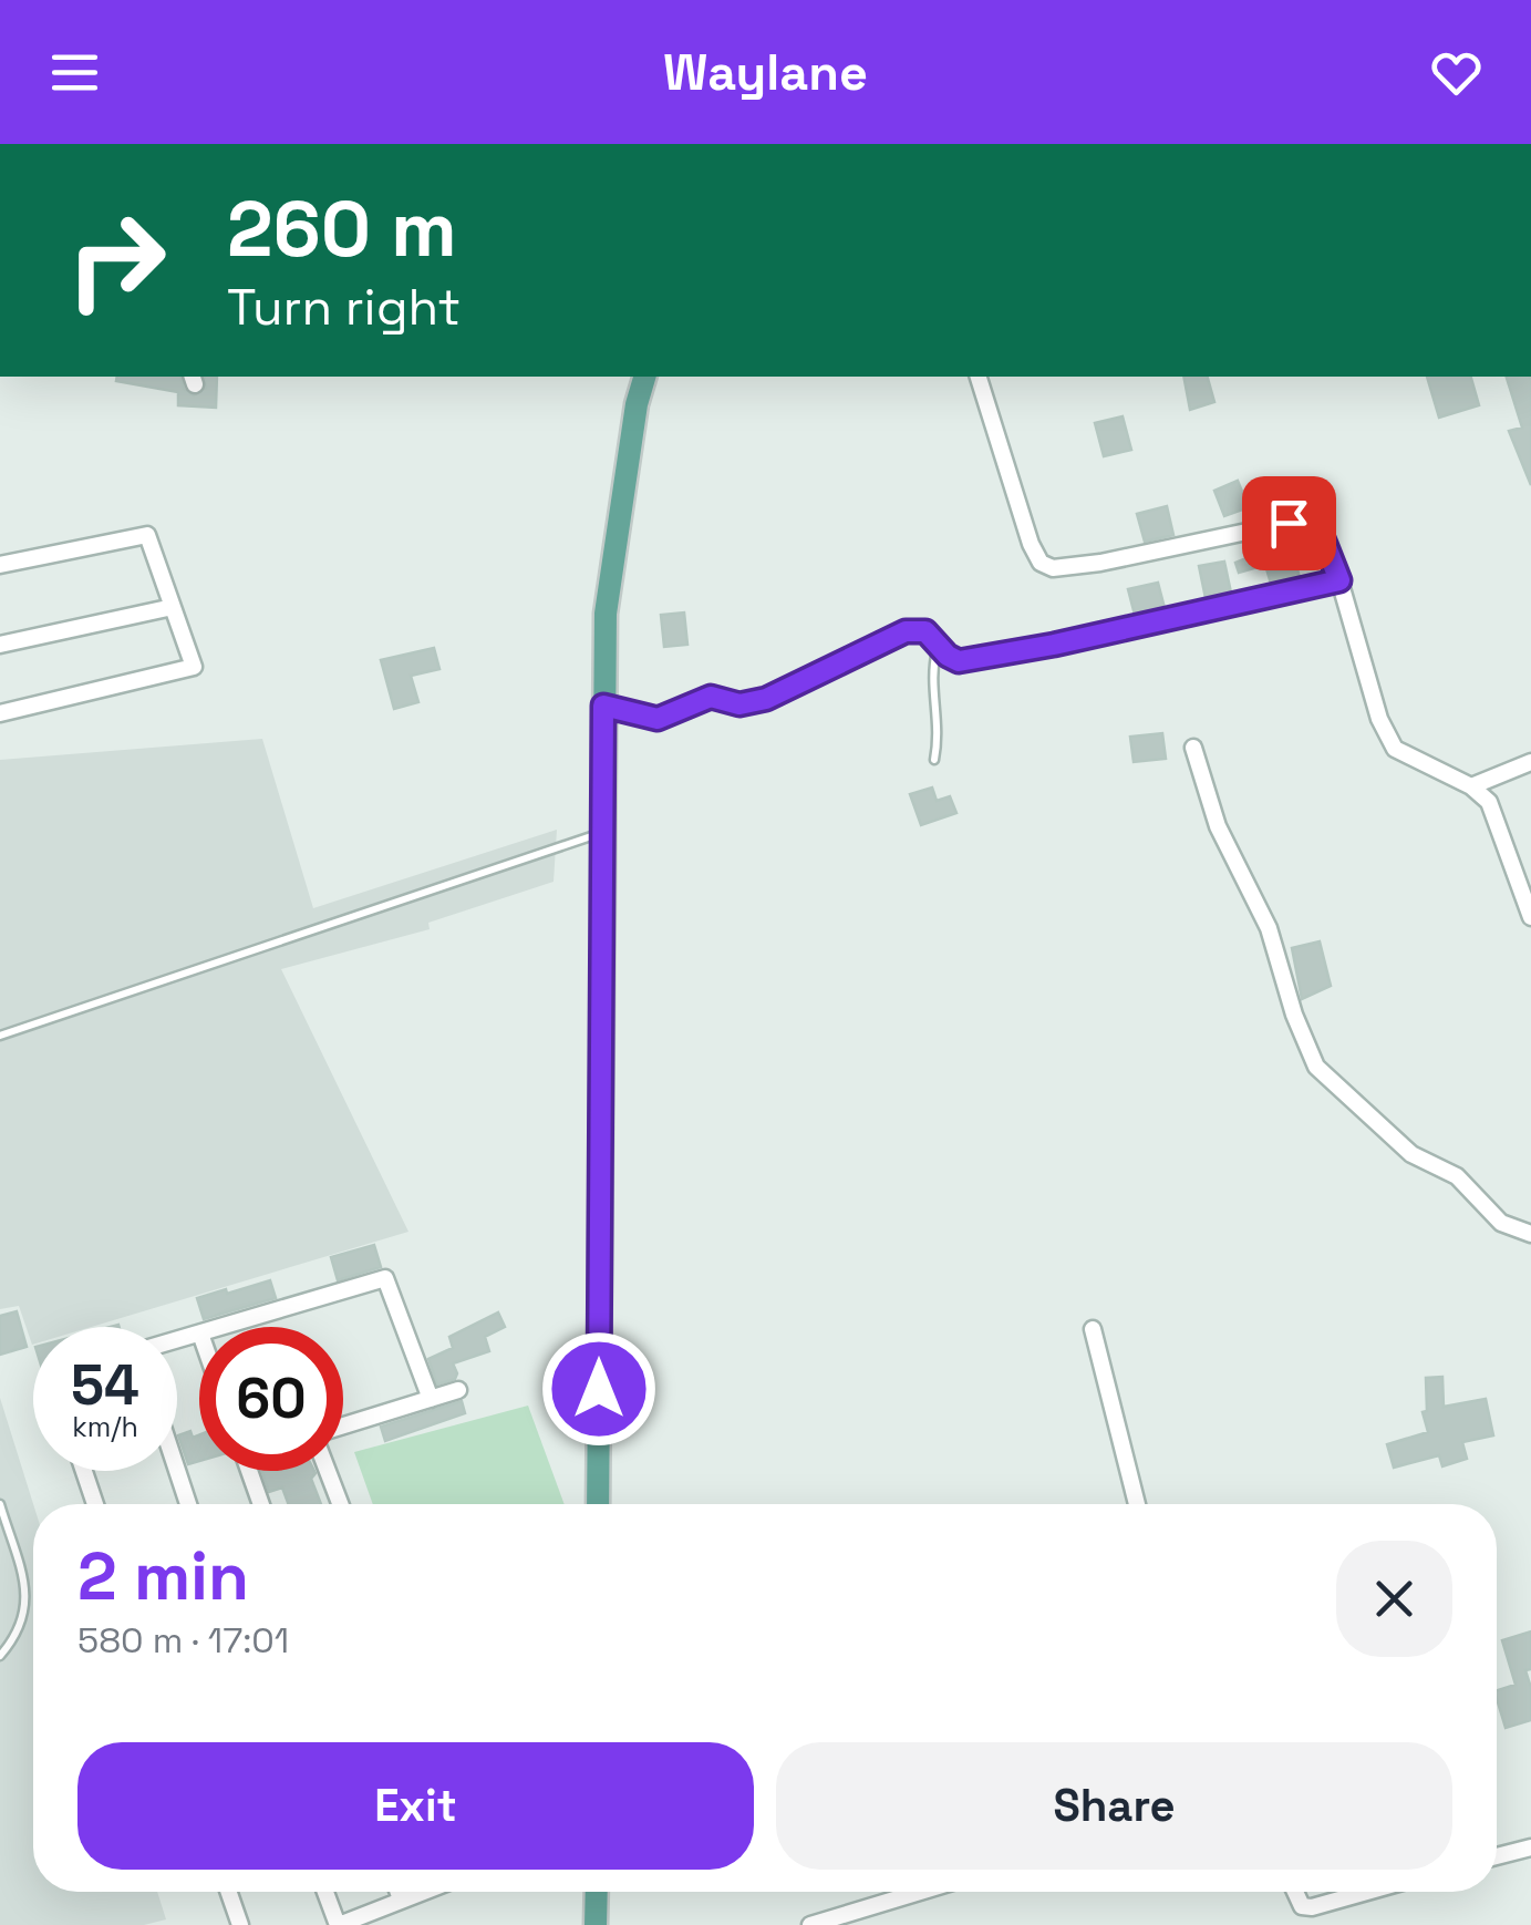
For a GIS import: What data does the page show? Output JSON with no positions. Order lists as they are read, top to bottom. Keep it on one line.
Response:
{"page":{"header":"Waylane","turn":["260 m","Turn right"],"speed":"54 km/h","limit":"60","heading":["2 min","580 m · 17:01"],"buttons":["Exit","Share"]}}
